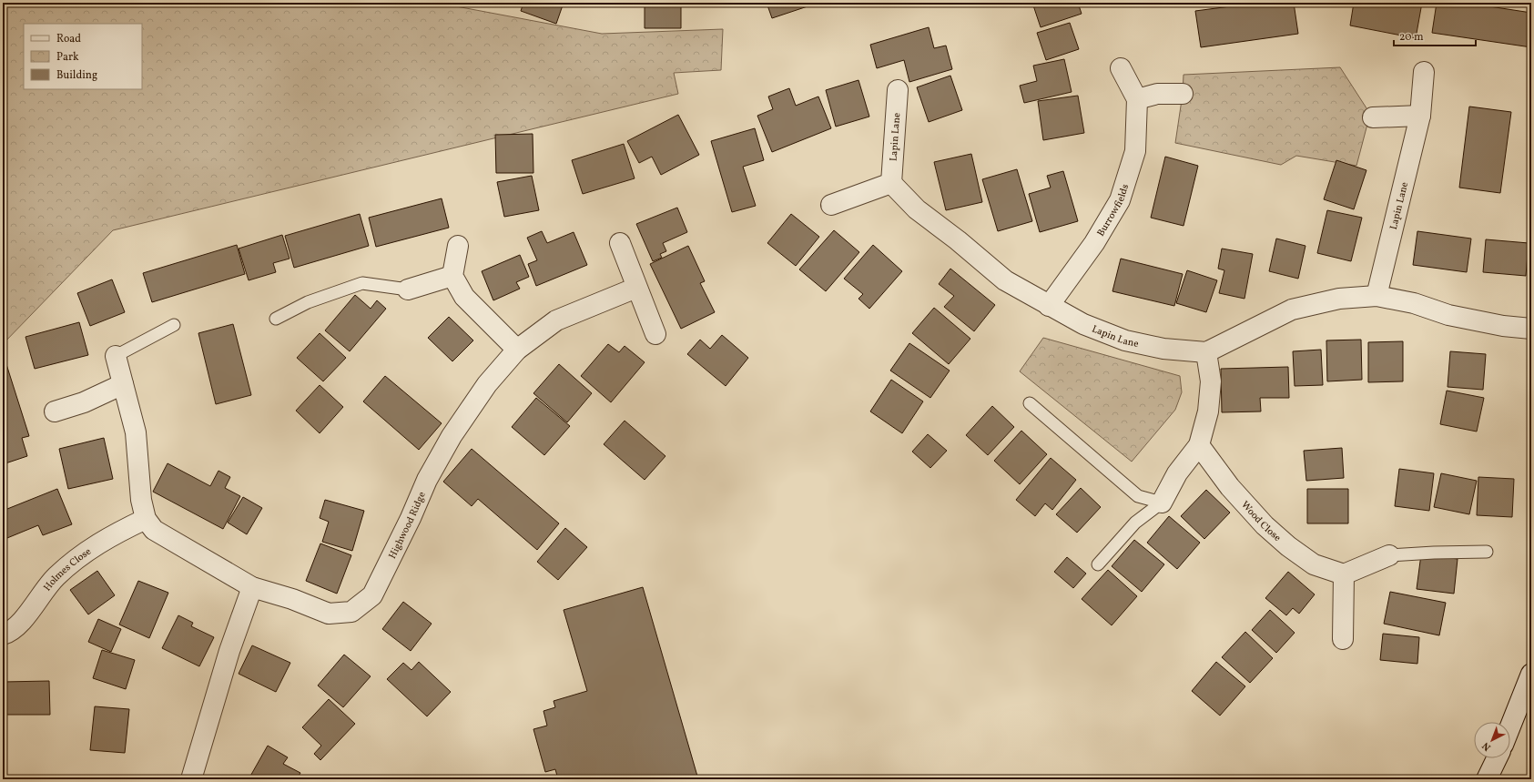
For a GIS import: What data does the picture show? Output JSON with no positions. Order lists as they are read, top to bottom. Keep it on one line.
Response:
{"streets":{"street":["Lapin Lane","Burrowfields","Wood Close","Highwood Ridge","Holmes Close"]},"crossings":[["Lapin Lane","Burrowfields"],["Highwood Ridge","Holmes Close"]],"legend":["Road","Park","Building"],"scale_bar":"20 m","north":"bottom left"}
